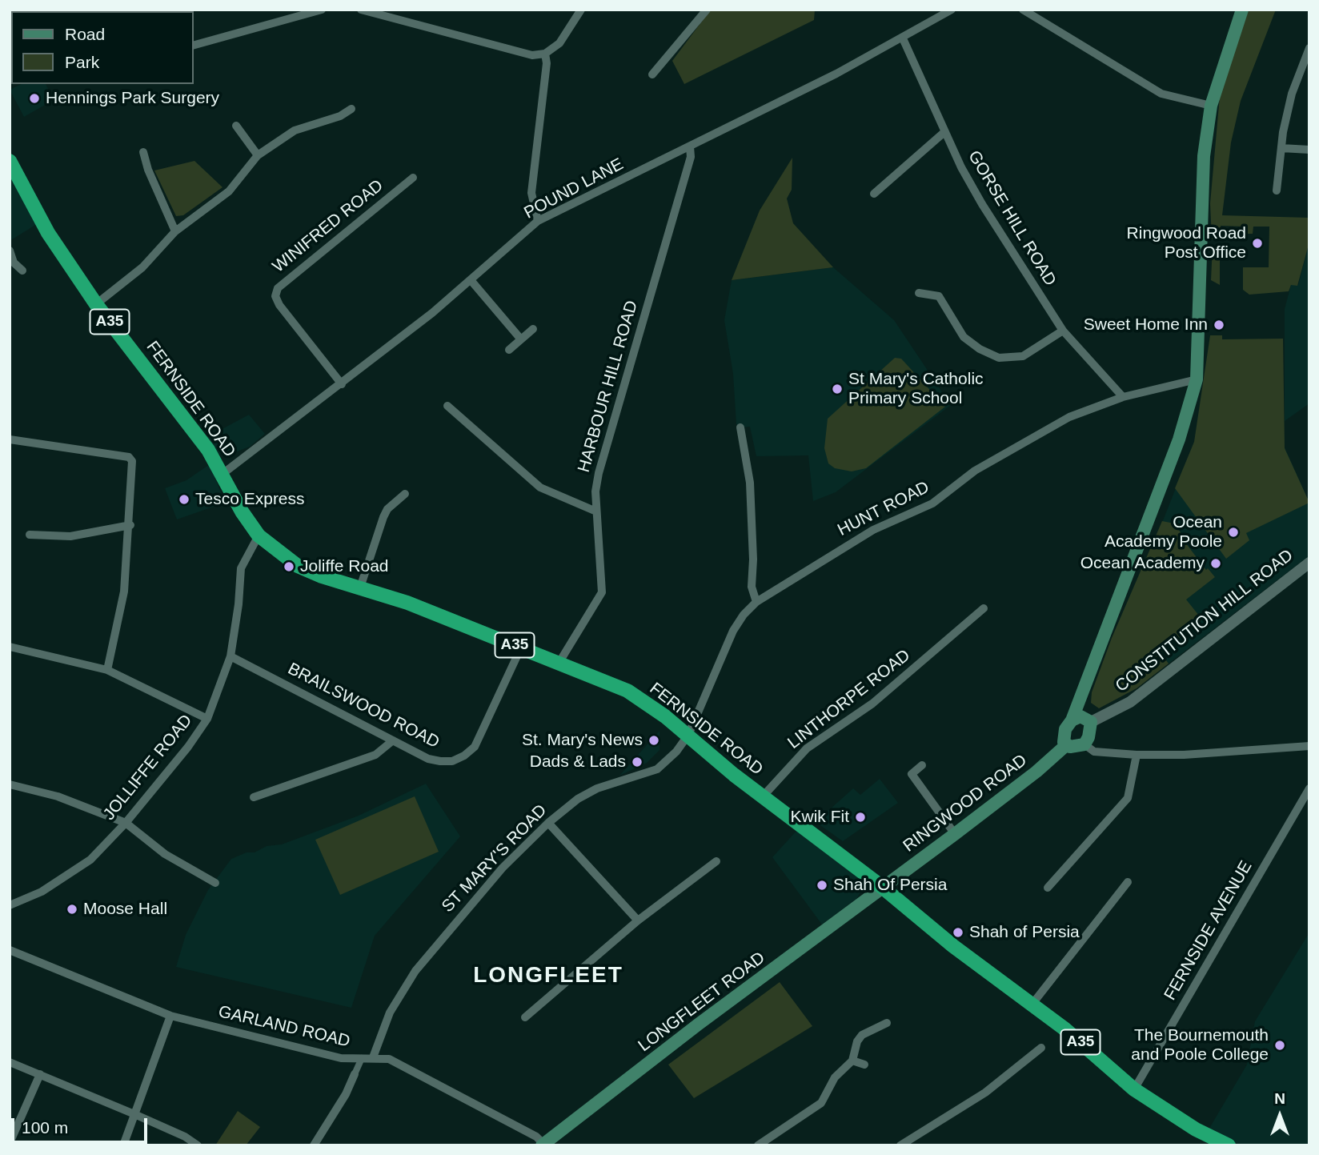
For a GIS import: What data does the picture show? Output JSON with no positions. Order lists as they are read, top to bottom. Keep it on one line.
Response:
{"streets":{"highway":["A35","FERNSIDE ROAD"],"main road":["RINGWOOD ROAD","LONGFLEET ROAD"],"street":["POUND LANE","GORSE HILL ROAD","WINIFRED ROAD","HARBOUR HILL ROAD","HUNT ROAD","CONSTITUTION HILL ROAD","LINTHORPE ROAD","BRAILSWOOD ROAD","JOLLIFFE ROAD","ST MARY'S ROAD","FERNSIDE AVENUE","GARLAND ROAD"]},"crossings":[["POUND LANE","GORSE HILL ROAD"],["POUND LANE","WINIFRED ROAD"],["POUND LANE","HARBOUR HILL ROAD"],["POUND LANE","FERNSIDE ROAD"],["GORSE HILL ROAD","HUNT ROAD"],["HARBOUR HILL ROAD","FERNSIDE ROAD"],["FERNSIDE ROAD","HUNT ROAD"],["FERNSIDE ROAD","LINTHORPE ROAD"],["FERNSIDE ROAD","BRAILSWOOD ROAD"],["FERNSIDE ROAD","JOLLIFFE ROAD"],["FERNSIDE ROAD","RINGWOOD ROAD"],["FERNSIDE ROAD","ST MARY'S ROAD"],["FERNSIDE ROAD","FERNSIDE AVENUE"],["FERNSIDE ROAD","LONGFLEET ROAD"],["HUNT ROAD","ST MARY'S ROAD"],["CONSTITUTION HILL ROAD","RINGWOOD ROAD"],["BRAILSWOOD ROAD","JOLLIFFE ROAD"],["RINGWOOD ROAD","LONGFLEET ROAD"],["ST MARY'S ROAD","GARLAND ROAD"],["LONGFLEET ROAD","GARLAND ROAD"]],"districts":["LONGFLEET"],"places":["Hennings Park Surgery","Ringwood Road Post Office","Sweet Home Inn","St Mary's Catholic Primary School","Tesco Express","Ocean Academy Poole","Ocean Academy","Joliffe Road","St. Mary's News","Dads & Lads","Kwik Fit","Shah Of Persia","Moose Hall","Shah of Persia","The Bournemouth and Poole College"],"legend":["Road","Park"],"scale_bar":"100 m","north":"top"}
